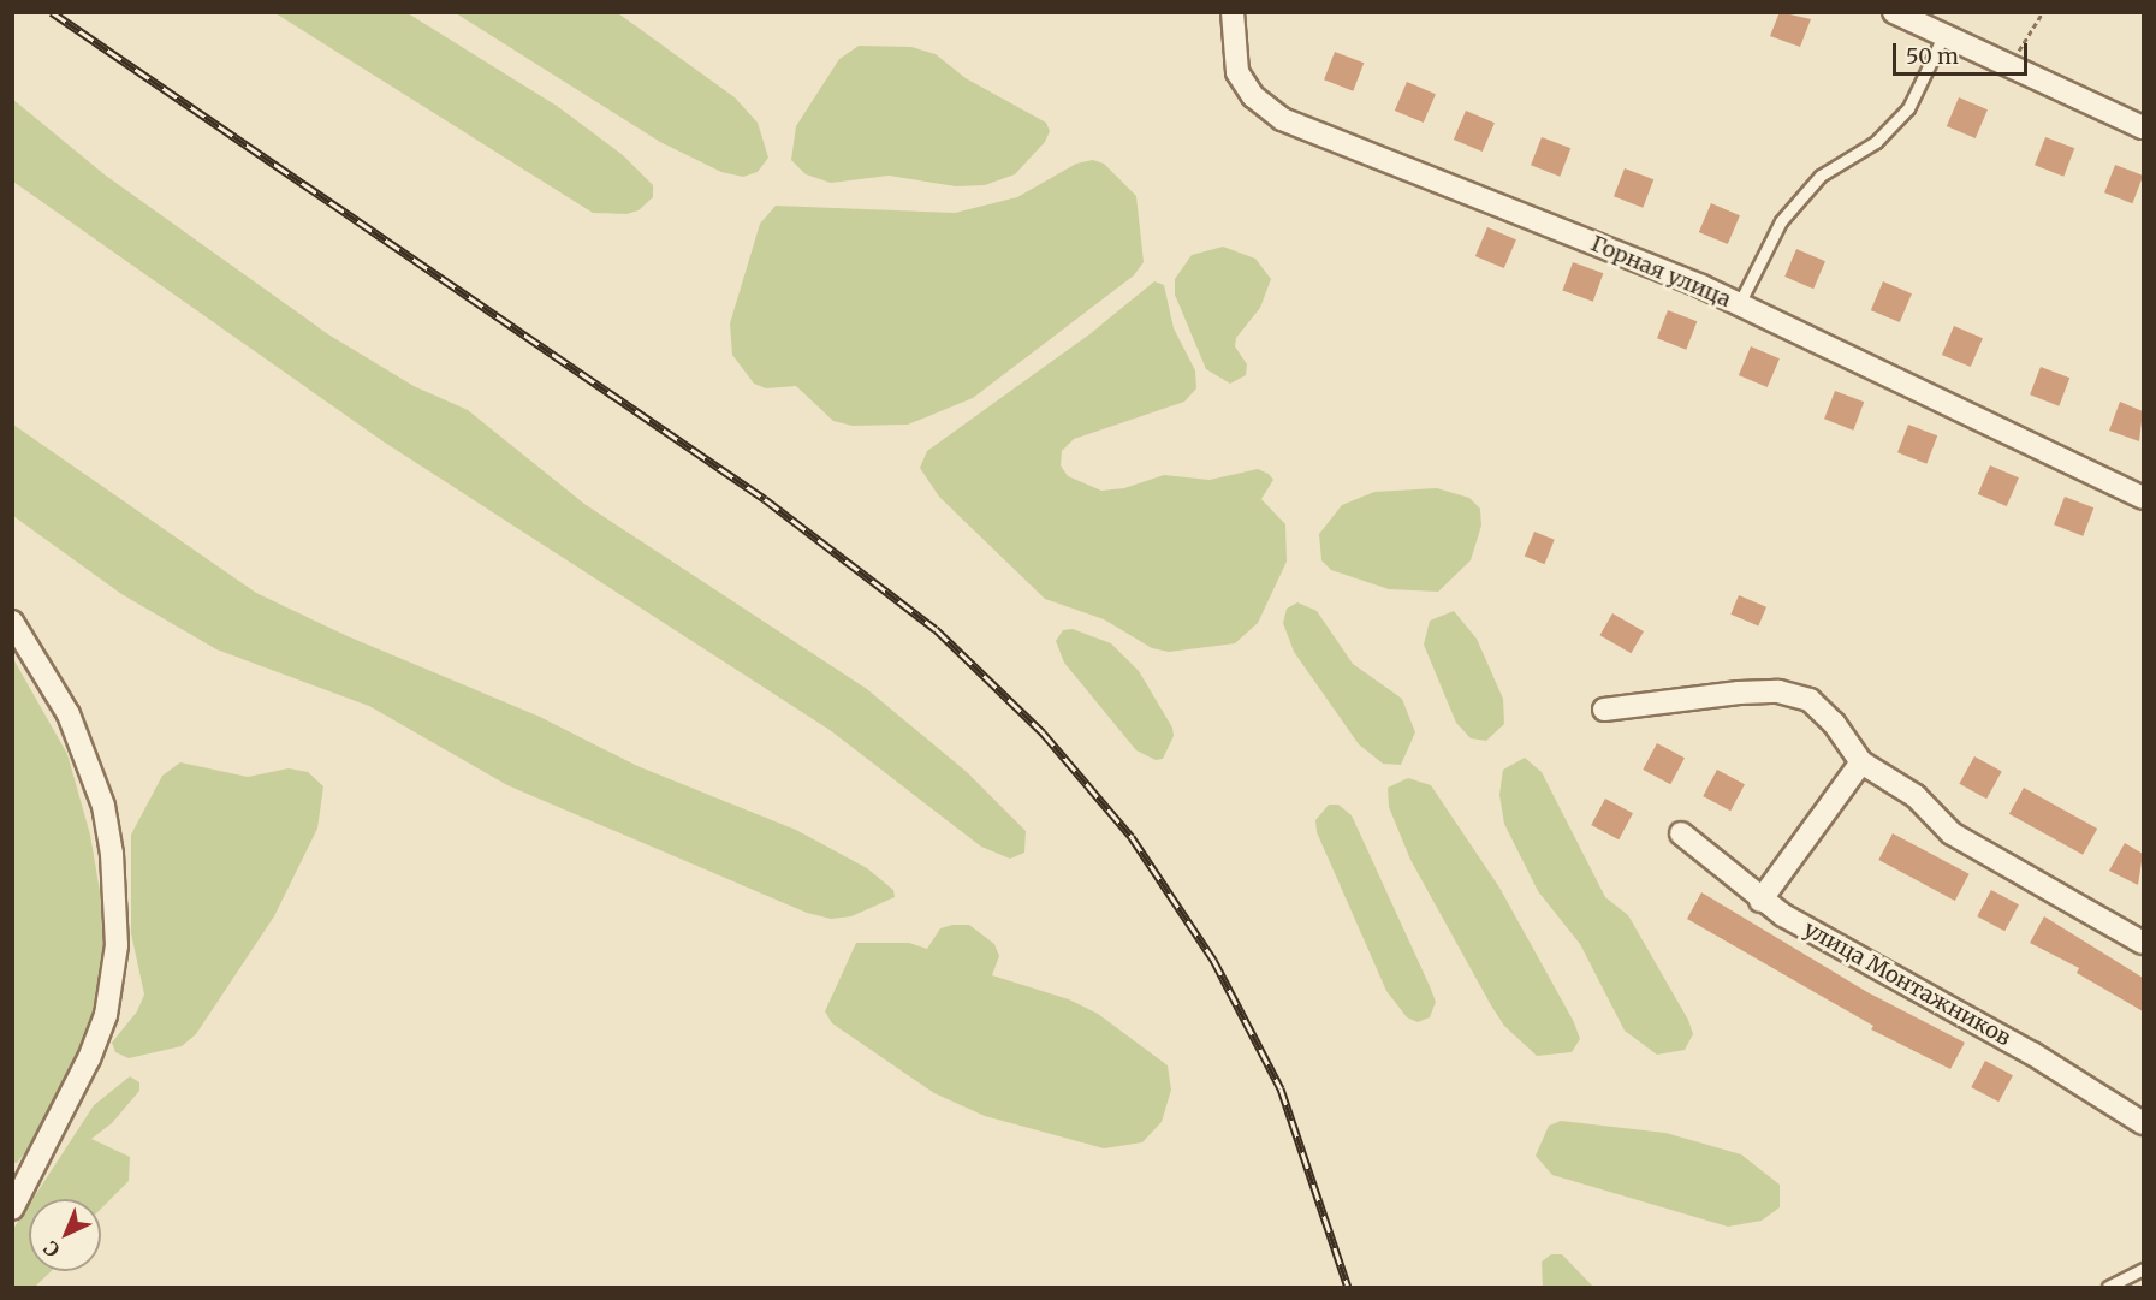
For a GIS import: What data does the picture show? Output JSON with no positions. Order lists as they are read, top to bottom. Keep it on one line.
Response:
{"streets":{"street":["Горная улица","улица Монтажников"]},"scale_bar":"50 m","north":"bottom left"}
